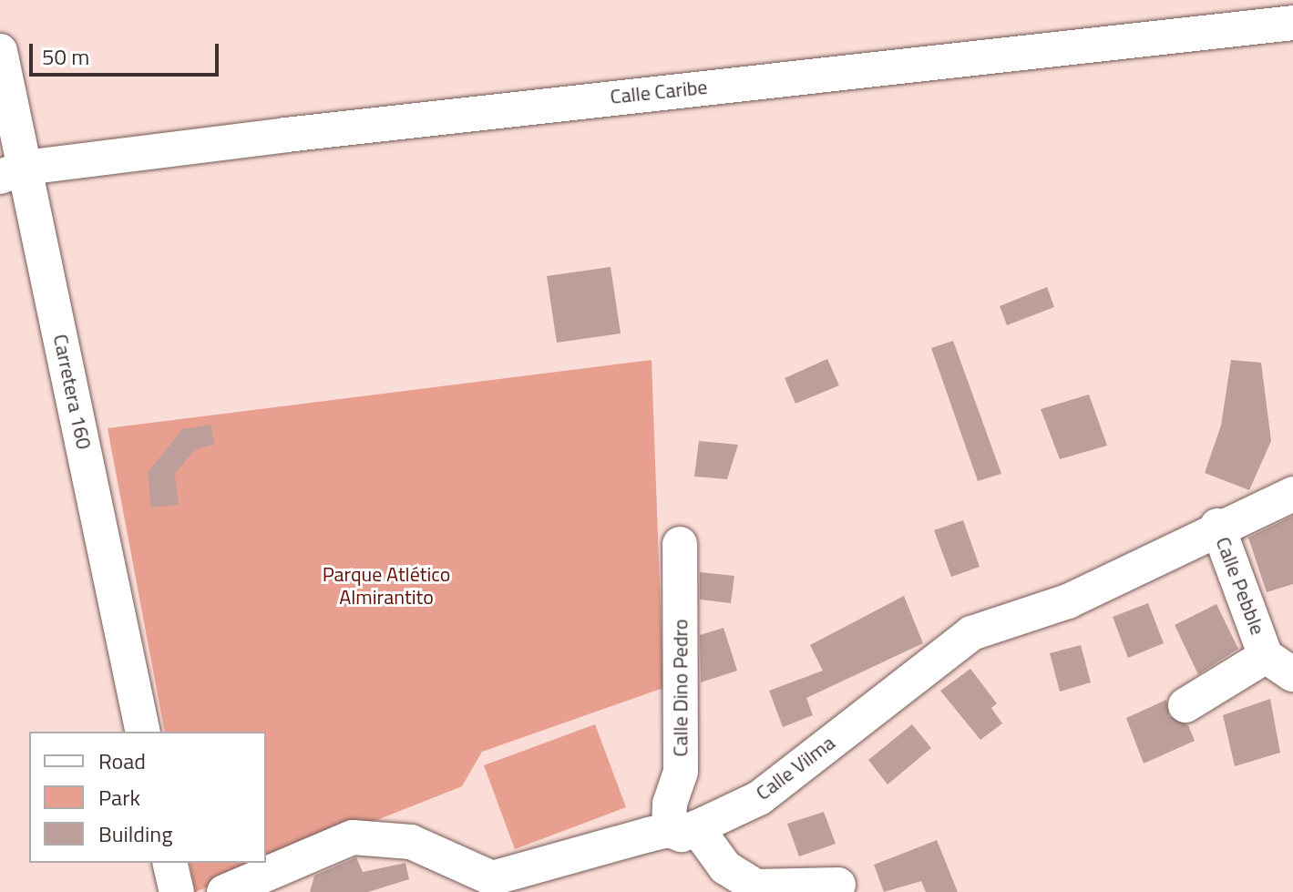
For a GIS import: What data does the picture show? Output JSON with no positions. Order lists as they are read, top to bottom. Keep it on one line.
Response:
{"streets":{"street":["Calle Caribe","Carretera 160","Calle Pebble","Calle Dino Pedro","Calle Vilma"]},"crossings":[["Calle Caribe","Carretera 160"],["Calle Pebble","Calle Vilma"],["Calle Dino Pedro","Calle Vilma"]],"parks":["Parque Atlético Almirantito"],"legend":["Road","Park","Building"],"scale_bar":"50 m"}
